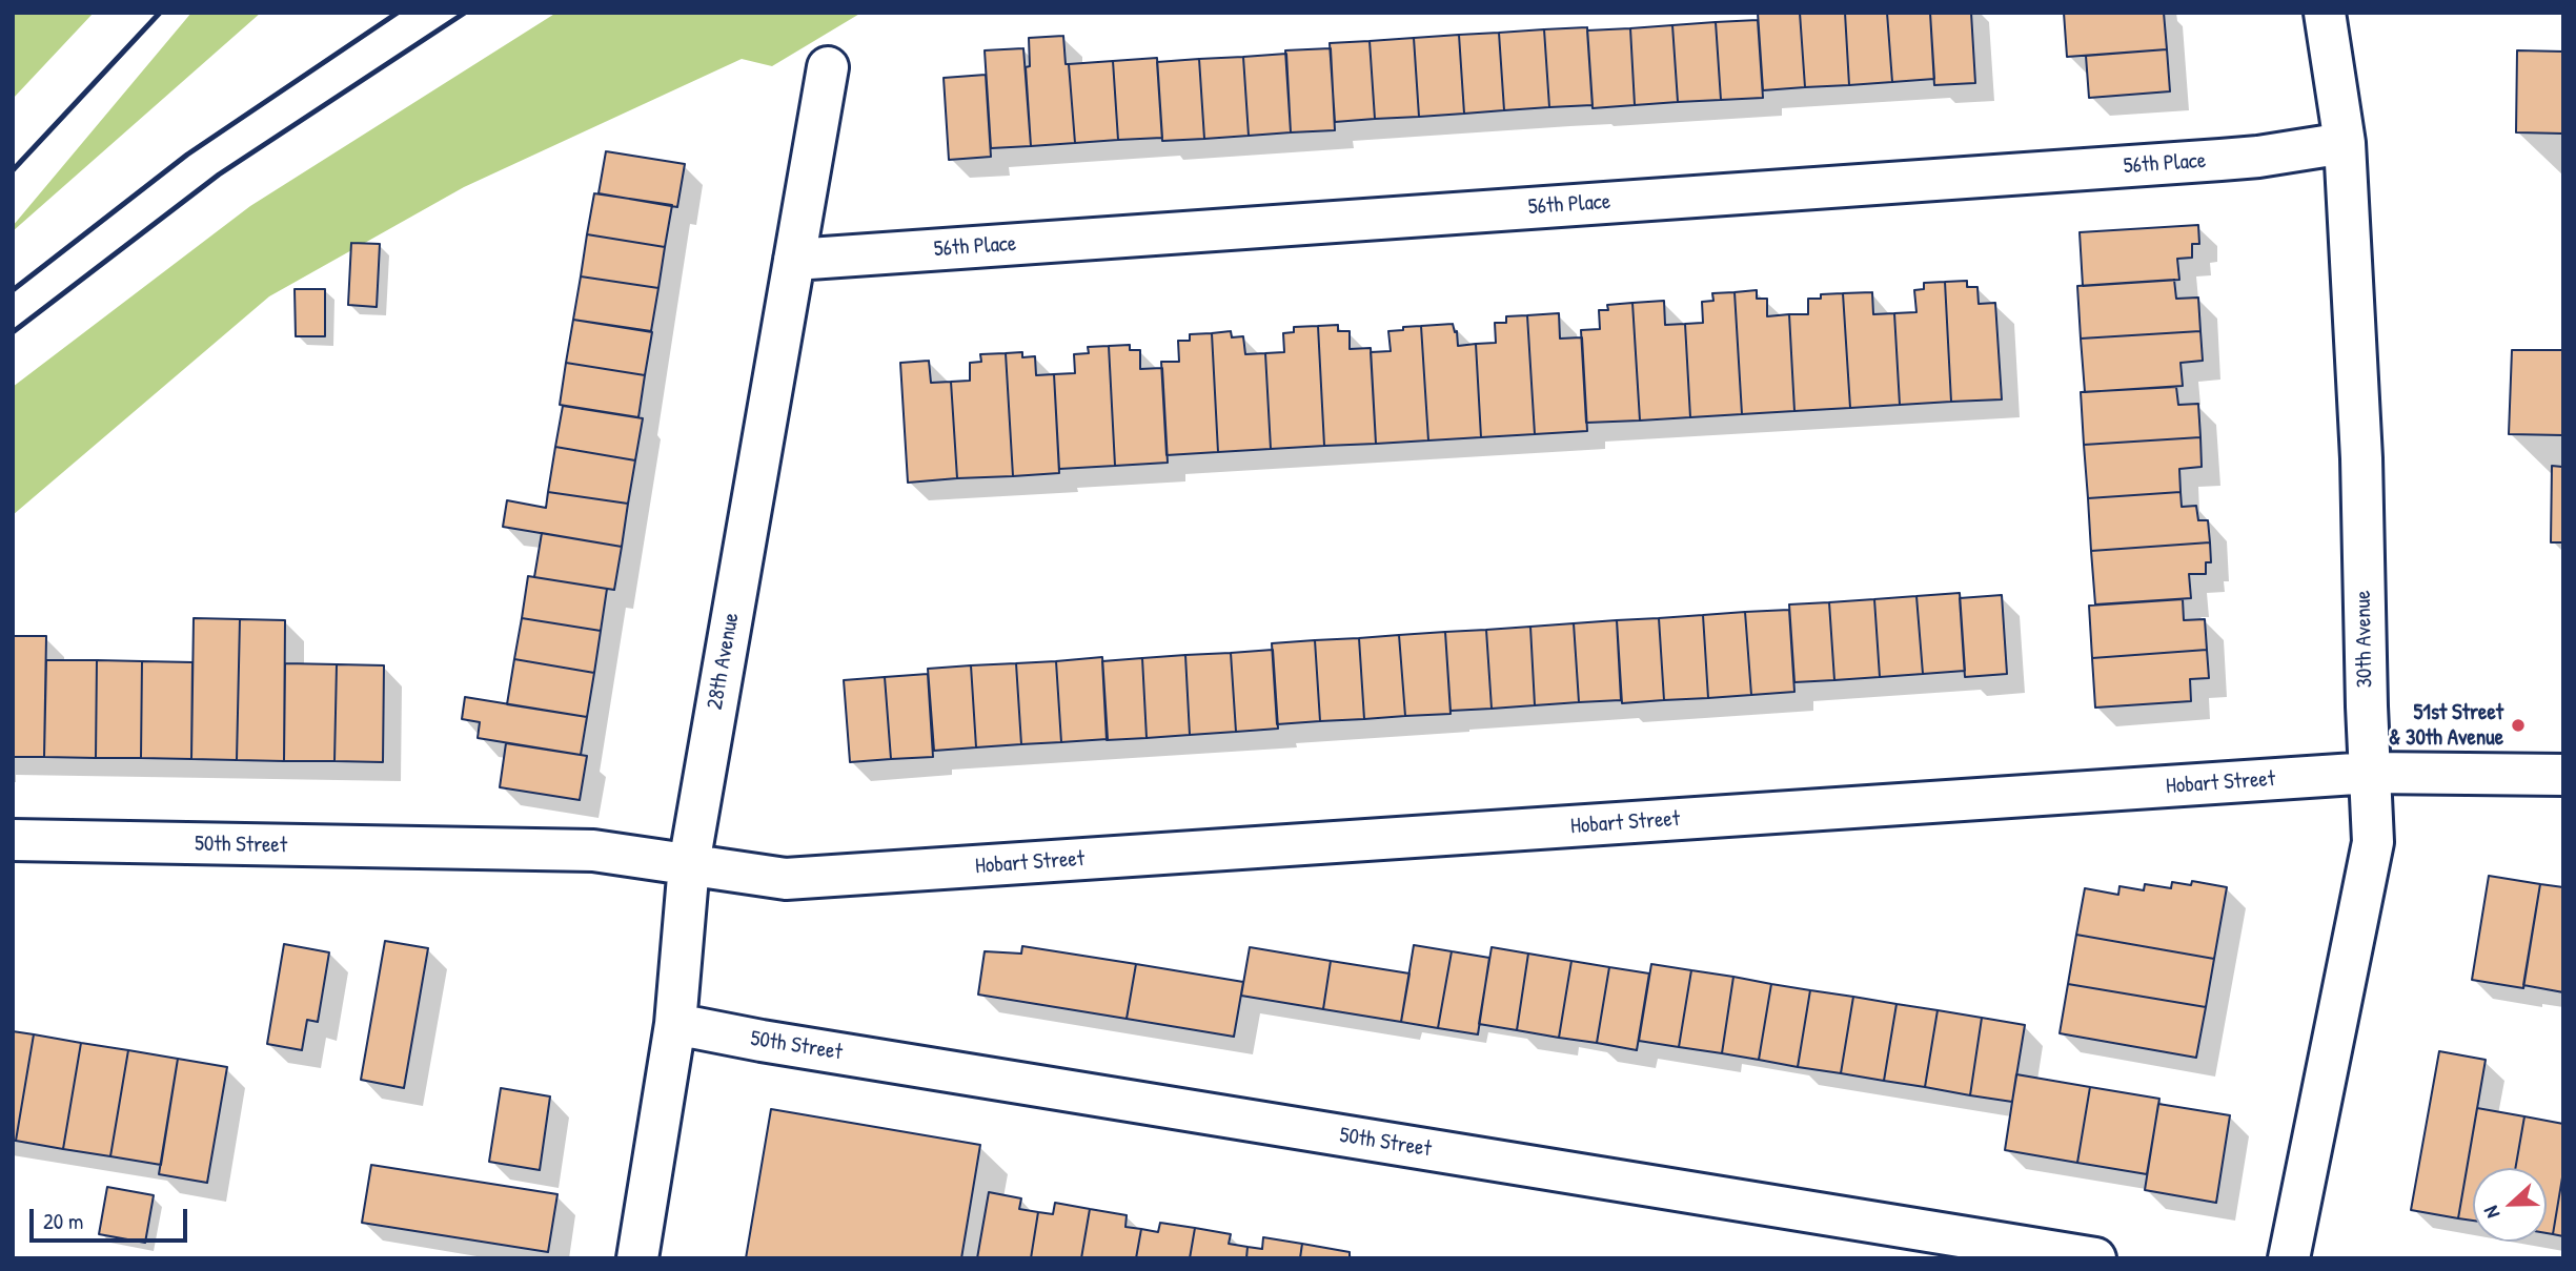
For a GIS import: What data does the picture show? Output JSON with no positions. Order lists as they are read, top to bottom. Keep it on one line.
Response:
{"streets":{"street":["56th Place","30th Avenue","28th Avenue","Hobart Street","50th Street"]},"crossings":[["56th Place","30th Avenue"],["56th Place","28th Avenue"],["30th Avenue","Hobart Street"],["28th Avenue","Hobart Street"],["28th Avenue","50th Street"],["Hobart Street","50th Street"]],"places":["51st Street & 30th Avenue"],"scale_bar":"20 m","north":"left"}
